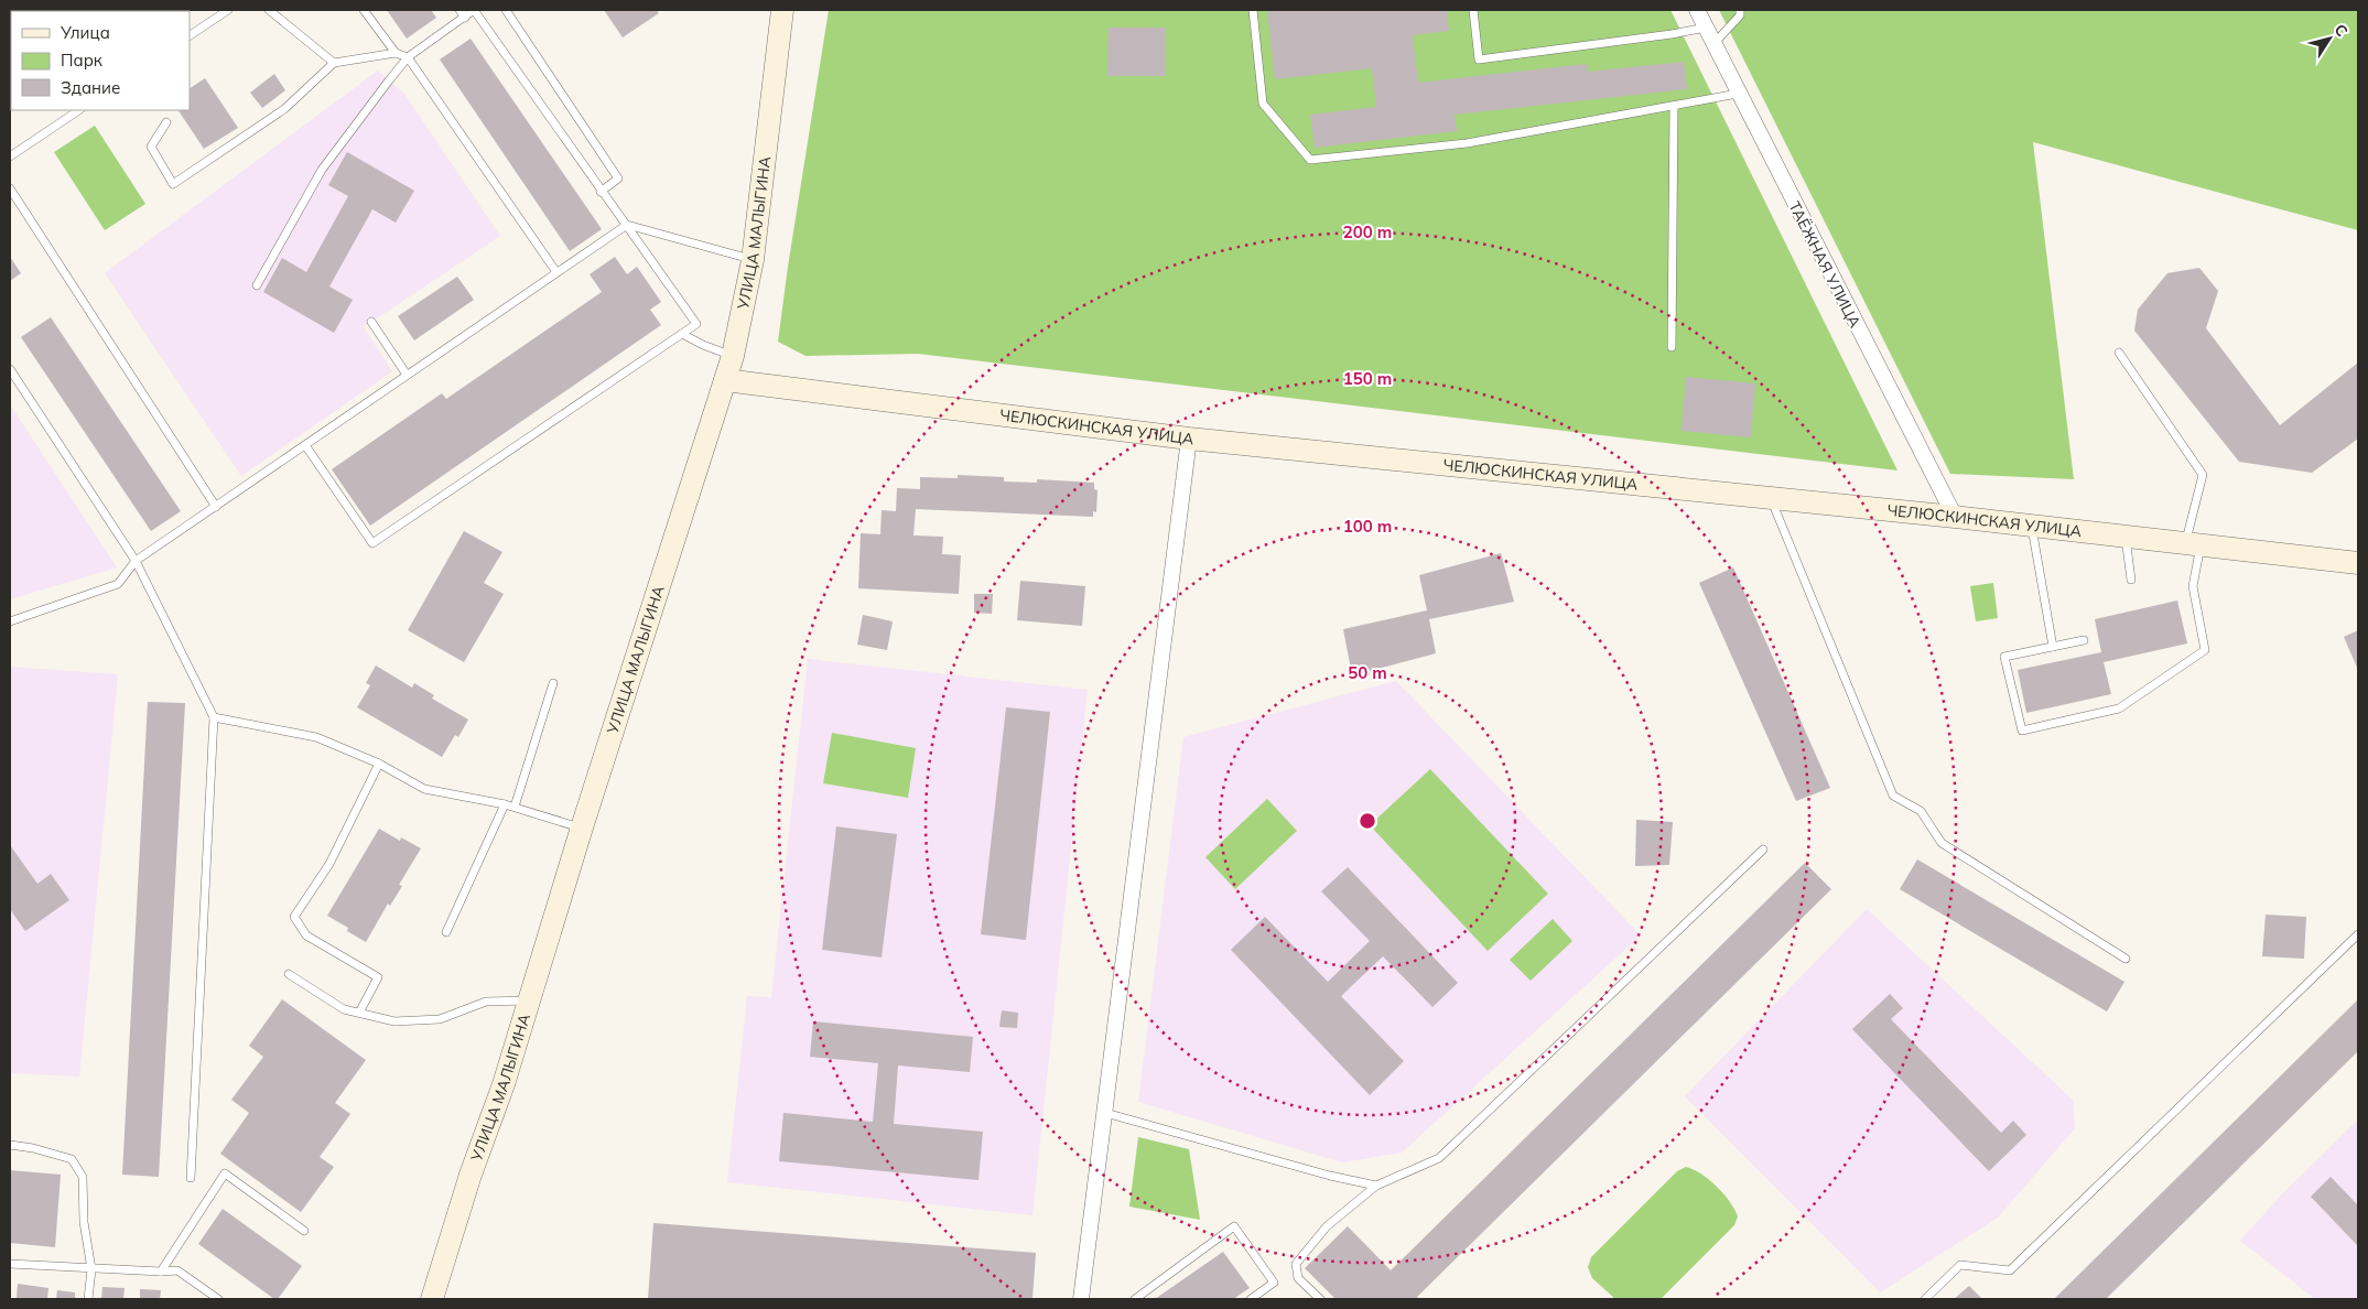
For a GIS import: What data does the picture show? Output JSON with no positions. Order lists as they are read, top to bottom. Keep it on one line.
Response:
{"streets":{"street":["УЛИЦА МАЛЫГИНА","ТАЁЖНАЯ УЛИЦА","ЧЕЛЮСКИНСКАЯ УЛИЦА"]},"crossings":[["УЛИЦА МАЛЫГИНА","ЧЕЛЮСКИНСКАЯ УЛИЦА"],["ТАЁЖНАЯ УЛИЦА","ЧЕЛЮСКИНСКАЯ УЛИЦА"]],"legend":["Улица","Парк","Здание"],"north":"top right","rings":["200 m","150 m","100 m","50 m"]}
